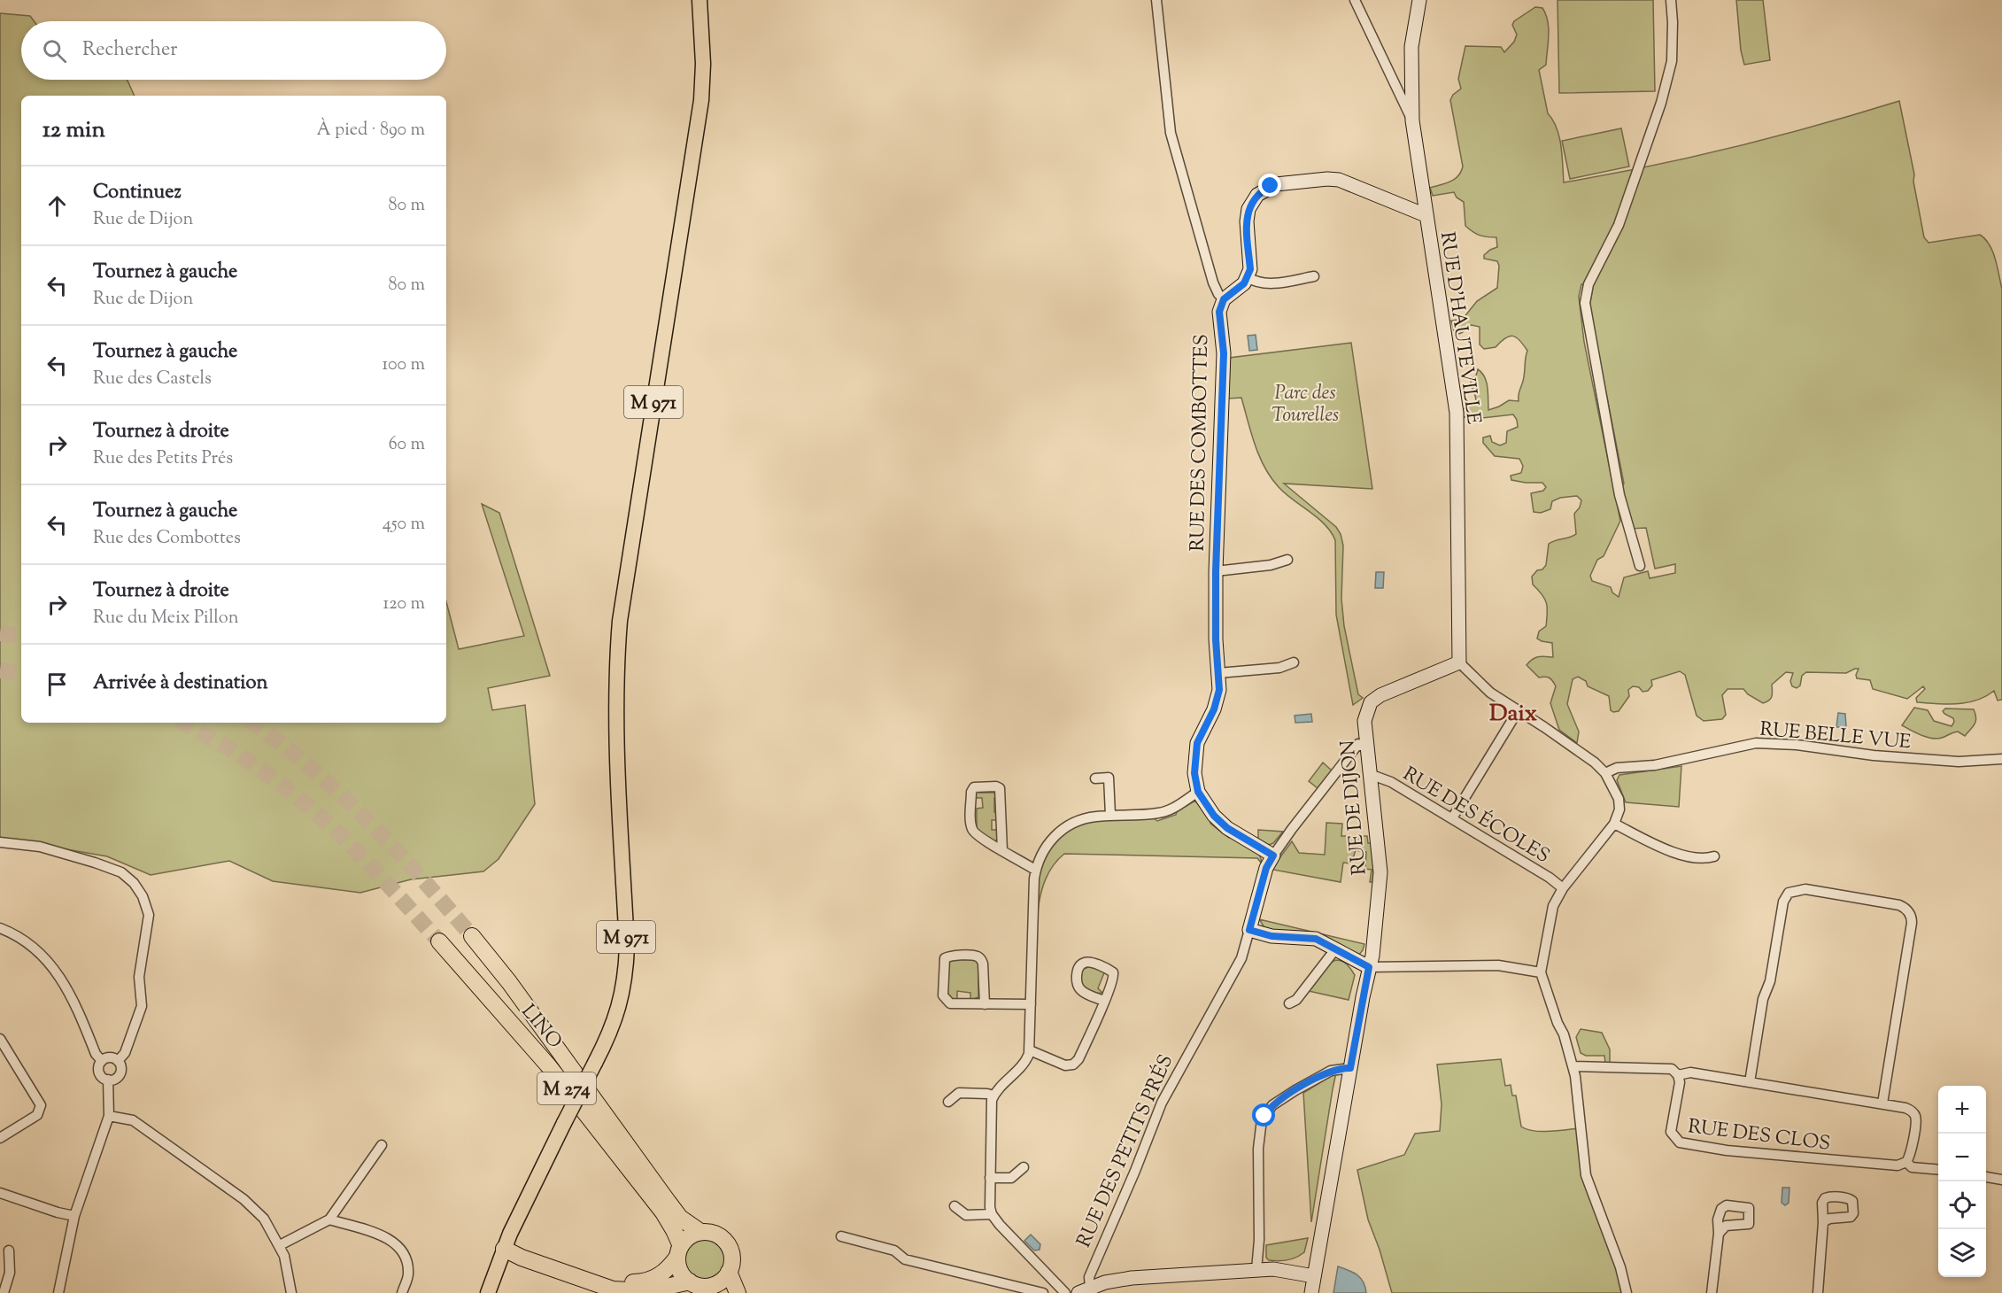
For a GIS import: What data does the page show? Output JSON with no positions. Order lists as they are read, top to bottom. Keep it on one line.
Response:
{"streets":{"highway":["LINO","M 274"],"main road":["M 971"],"street":["RUE D'HAUTEVILLE","RUE DES COMBOTTES","RUE BELLE VUE","RUE DE DIJON","RUE DES ÉCOLES","RUE DES CLOS","RUE DES PETITS PRÉS"]},"crossings":[["RUE D'HAUTEVILLE","RUE DE DIJON"],["RUE DES COMBOTTES","RUE DES PETITS PRÉS"],["RUE DE DIJON","RUE DES ÉCOLES"]],"districts":["Daix"],"parks":["Parc des Tourelles"],"page":{"search":"Rechercher","heading":["12 min","À pied · 890 m"],"list":[["Continuez","Rue de Dijon","80 m"],["Tournez à gauche","Rue de Dijon","80 m"],["Tournez à gauche","Rue des Castels","100 m"],["Tournez à droite","Rue des Petits Prés","60 m"],["Tournez à gauche","Rue des Combottes","450 m"],["Tournez à droite","Rue du Meix Pillon","120 m"],"Arrivée à destination"],"map_buttons":["+","−"]}}
